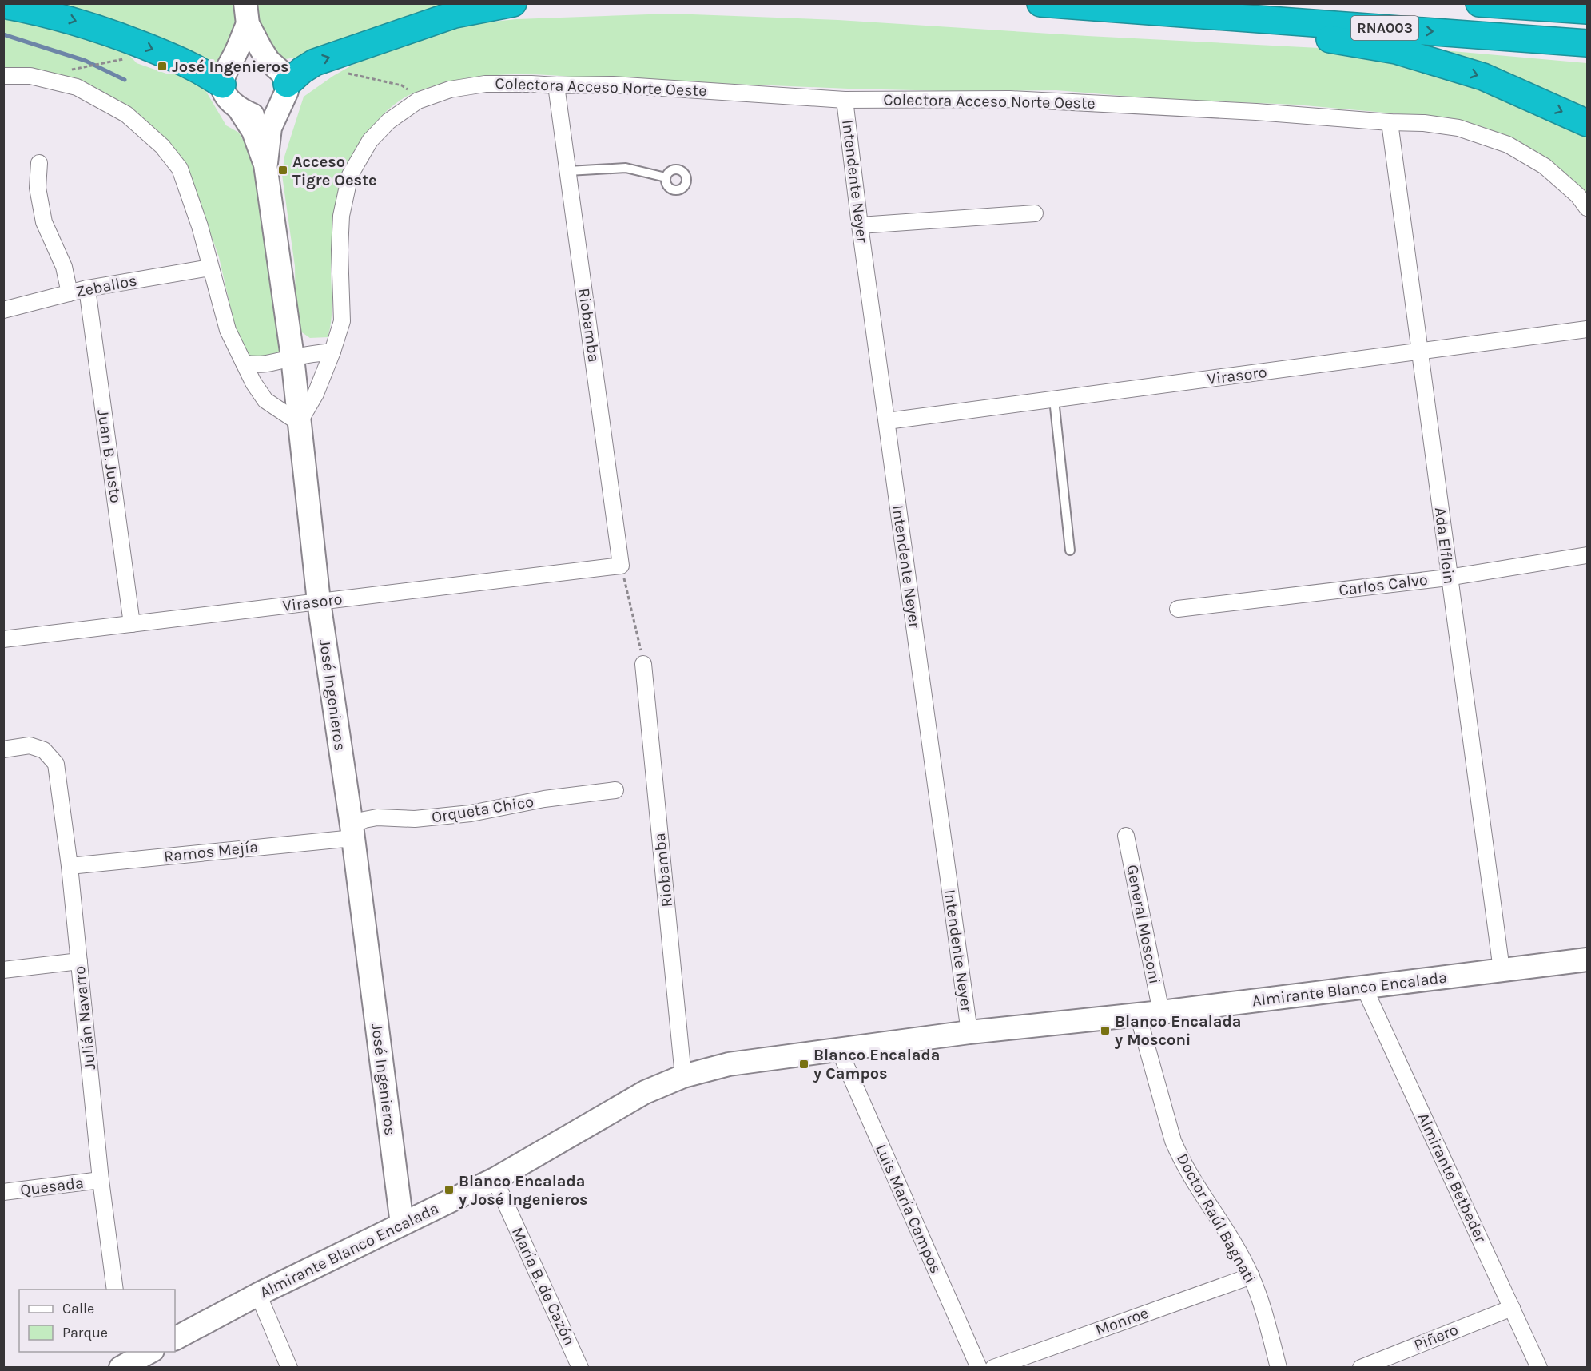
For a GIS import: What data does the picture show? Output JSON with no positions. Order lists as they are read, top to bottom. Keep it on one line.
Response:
{"streets":{"highway":["RNA003"],"street":["Colectora Acceso Norte Oeste","Intendente Neyer","Zeballos","Riobamba","Virasoro","Juan B. Justo","Ada Elflein","Carlos Calvo","José Ingenieros","Orqueta Chico","Ramos Mejía","General Mosconi","Almirante Blanco Encalada","Julián Navarro","Almirante Betbeder","Quesada","Luis María Campos","Doctor Raúl Bagnati","María B. de Cazón","Monroe","Piñero"]},"crossings":[["Colectora Acceso Norte Oeste","Intendente Neyer"],["Colectora Acceso Norte Oeste","Riobamba"],["Colectora Acceso Norte Oeste","Ada Elflein"],["Colectora Acceso Norte Oeste","José Ingenieros"],["Intendente Neyer","Virasoro"],["Intendente Neyer","Almirante Blanco Encalada"],["Zeballos","Juan B. Justo"],["Riobamba","Virasoro"],["Riobamba","Almirante Blanco Encalada"],["Virasoro","Juan B. Justo"],["Virasoro","Ada Elflein"],["Virasoro","José Ingenieros"],["Ada Elflein","Carlos Calvo"],["Ada Elflein","Almirante Blanco Encalada"],["José Ingenieros","Orqueta Chico"],["José Ingenieros","Ramos Mejía"],["José Ingenieros","Almirante Blanco Encalada"],["Orqueta Chico","Ramos Mejía"],["Ramos Mejía","Julián Navarro"],["General Mosconi","Almirante Blanco Encalada"],["Almirante Blanco Encalada","Almirante Betbeder"],["Almirante Blanco Encalada","Luis María Campos"],["Almirante Blanco Encalada","Doctor Raúl Bagnati"],["Almirante Blanco Encalada","María B. de Cazón"],["Julián Navarro","Quesada"],["Almirante Betbeder","Piñero"],["Doctor Raúl Bagnati","Monroe"]],"places":{"transit":["José Ingenieros","Acceso Tigre Oeste","Blanco Encalada y Mosconi","Blanco Encalada y Campos","Blanco Encalada y José Ingenieros"]},"legend":["Calle","Parque"]}
